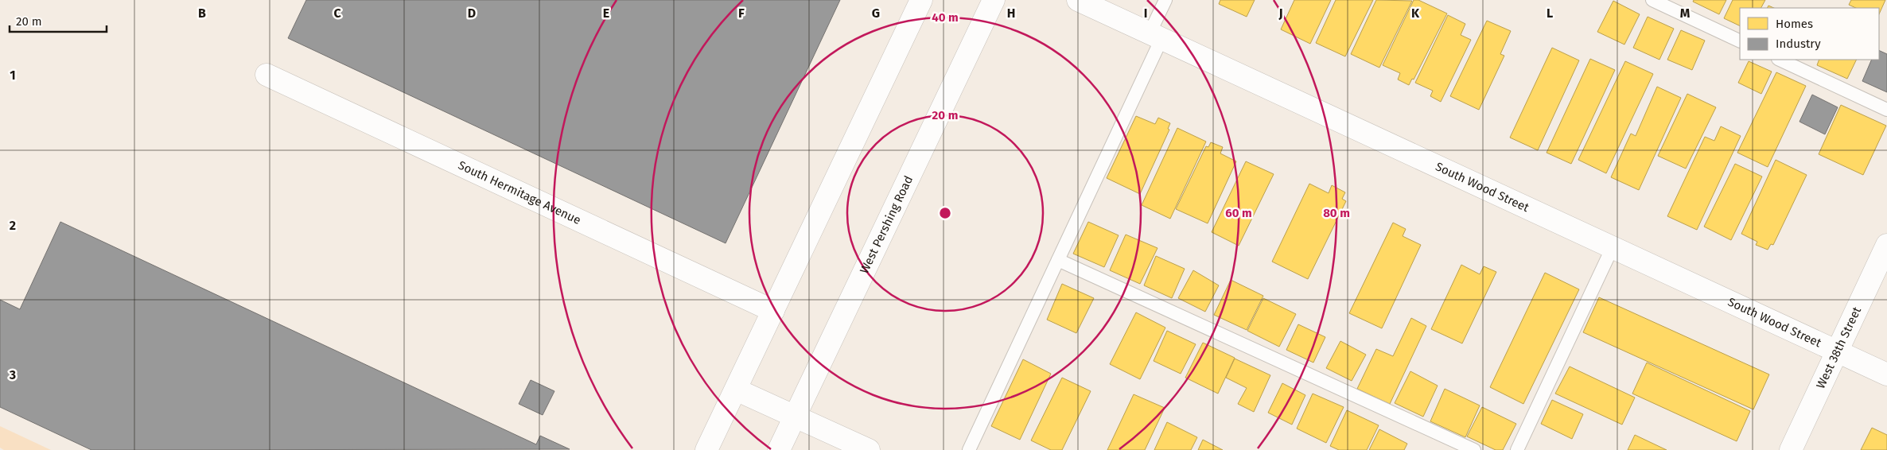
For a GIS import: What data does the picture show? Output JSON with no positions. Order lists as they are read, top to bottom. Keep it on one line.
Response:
{"streets":{"street":["South Wood Street","South Hermitage Avenue","West Pershing Road","West 38th Street"]},"crossings":[["South Wood Street","West 38th Street"]],"legend":["Homes","Industry"],"scale_bar":"20 m","grid":{"columns":["B","C","D","E","F","G","H","I","J","K","L","M"],"rows":["1","2","3"]},"rings":["40 m","20 m","60 m","80 m"]}
